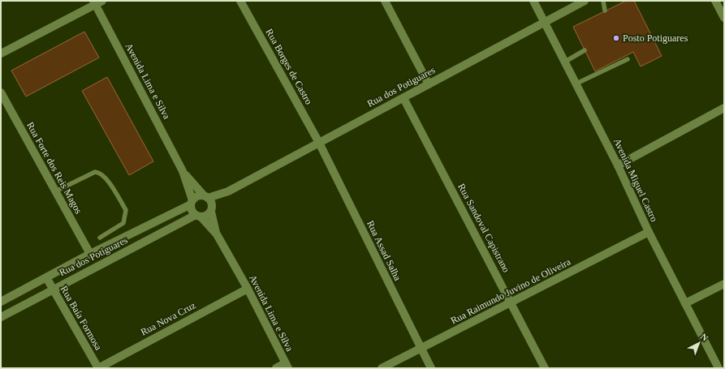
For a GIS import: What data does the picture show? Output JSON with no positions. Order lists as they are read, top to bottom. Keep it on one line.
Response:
{"streets":{"street":["Rua Borges de Castro","Avenida Lima e Silva","Rua dos Potiguares","Rua Forte dos Reis Magos","Avenida Miguel Castro","Rua Sandoval Capistrano","Rua Assad Salha","Rua Raimundo Juvino de Oliveira","Rua Baía Formosa","Rua Nova Cruz"]},"crossings":[["Rua Borges de Castro","Rua dos Potiguares"],["Rua Borges de Castro","Rua Assad Salha"],["Avenida Lima e Silva","Rua dos Potiguares"],["Avenida Lima e Silva","Rua Nova Cruz"],["Rua dos Potiguares","Rua Forte dos Reis Magos"],["Rua dos Potiguares","Avenida Miguel Castro"],["Rua dos Potiguares","Rua Sandoval Capistrano"],["Rua dos Potiguares","Rua Assad Salha"],["Rua dos Potiguares","Rua Baía Formosa"],["Avenida Miguel Castro","Rua Raimundo Juvino de Oliveira"],["Rua Sandoval Capistrano","Rua Raimundo Juvino de Oliveira"],["Rua Assad Salha","Rua Raimundo Juvino de Oliveira"],["Rua Baía Formosa","Rua Nova Cruz"]],"places":["Posto Potiguares"],"north":"top right"}
